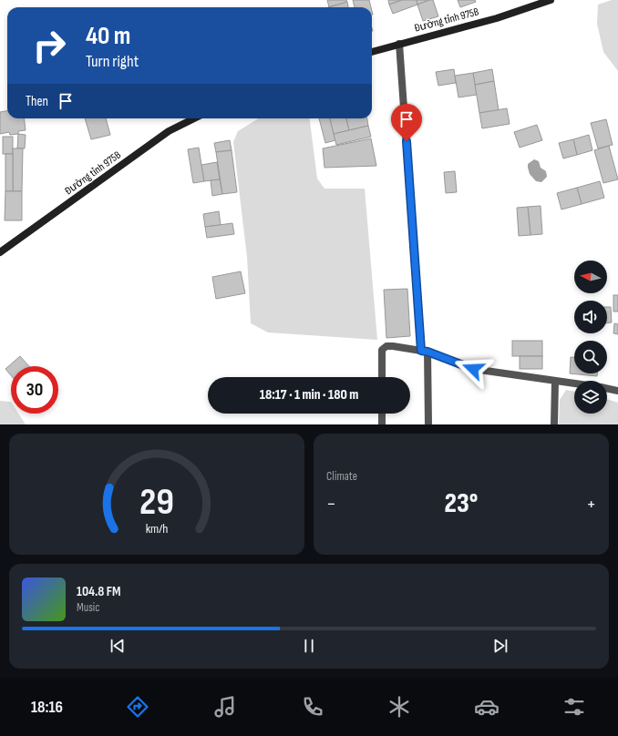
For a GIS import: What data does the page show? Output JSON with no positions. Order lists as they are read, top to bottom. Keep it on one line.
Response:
{"streets":{"main road":["Đường tỉnh 975B"]},"north":"left","page":{"turn":["40 m","Turn right"],"then":"Then","limit":"30","trip":"18:17 · 1 min · 180 m","tile":"Climate","heat":["−","23°","+"],"song":["104.8 FM","Music"],"tabs":"18:16","gauge":["29","km/h"]}}
